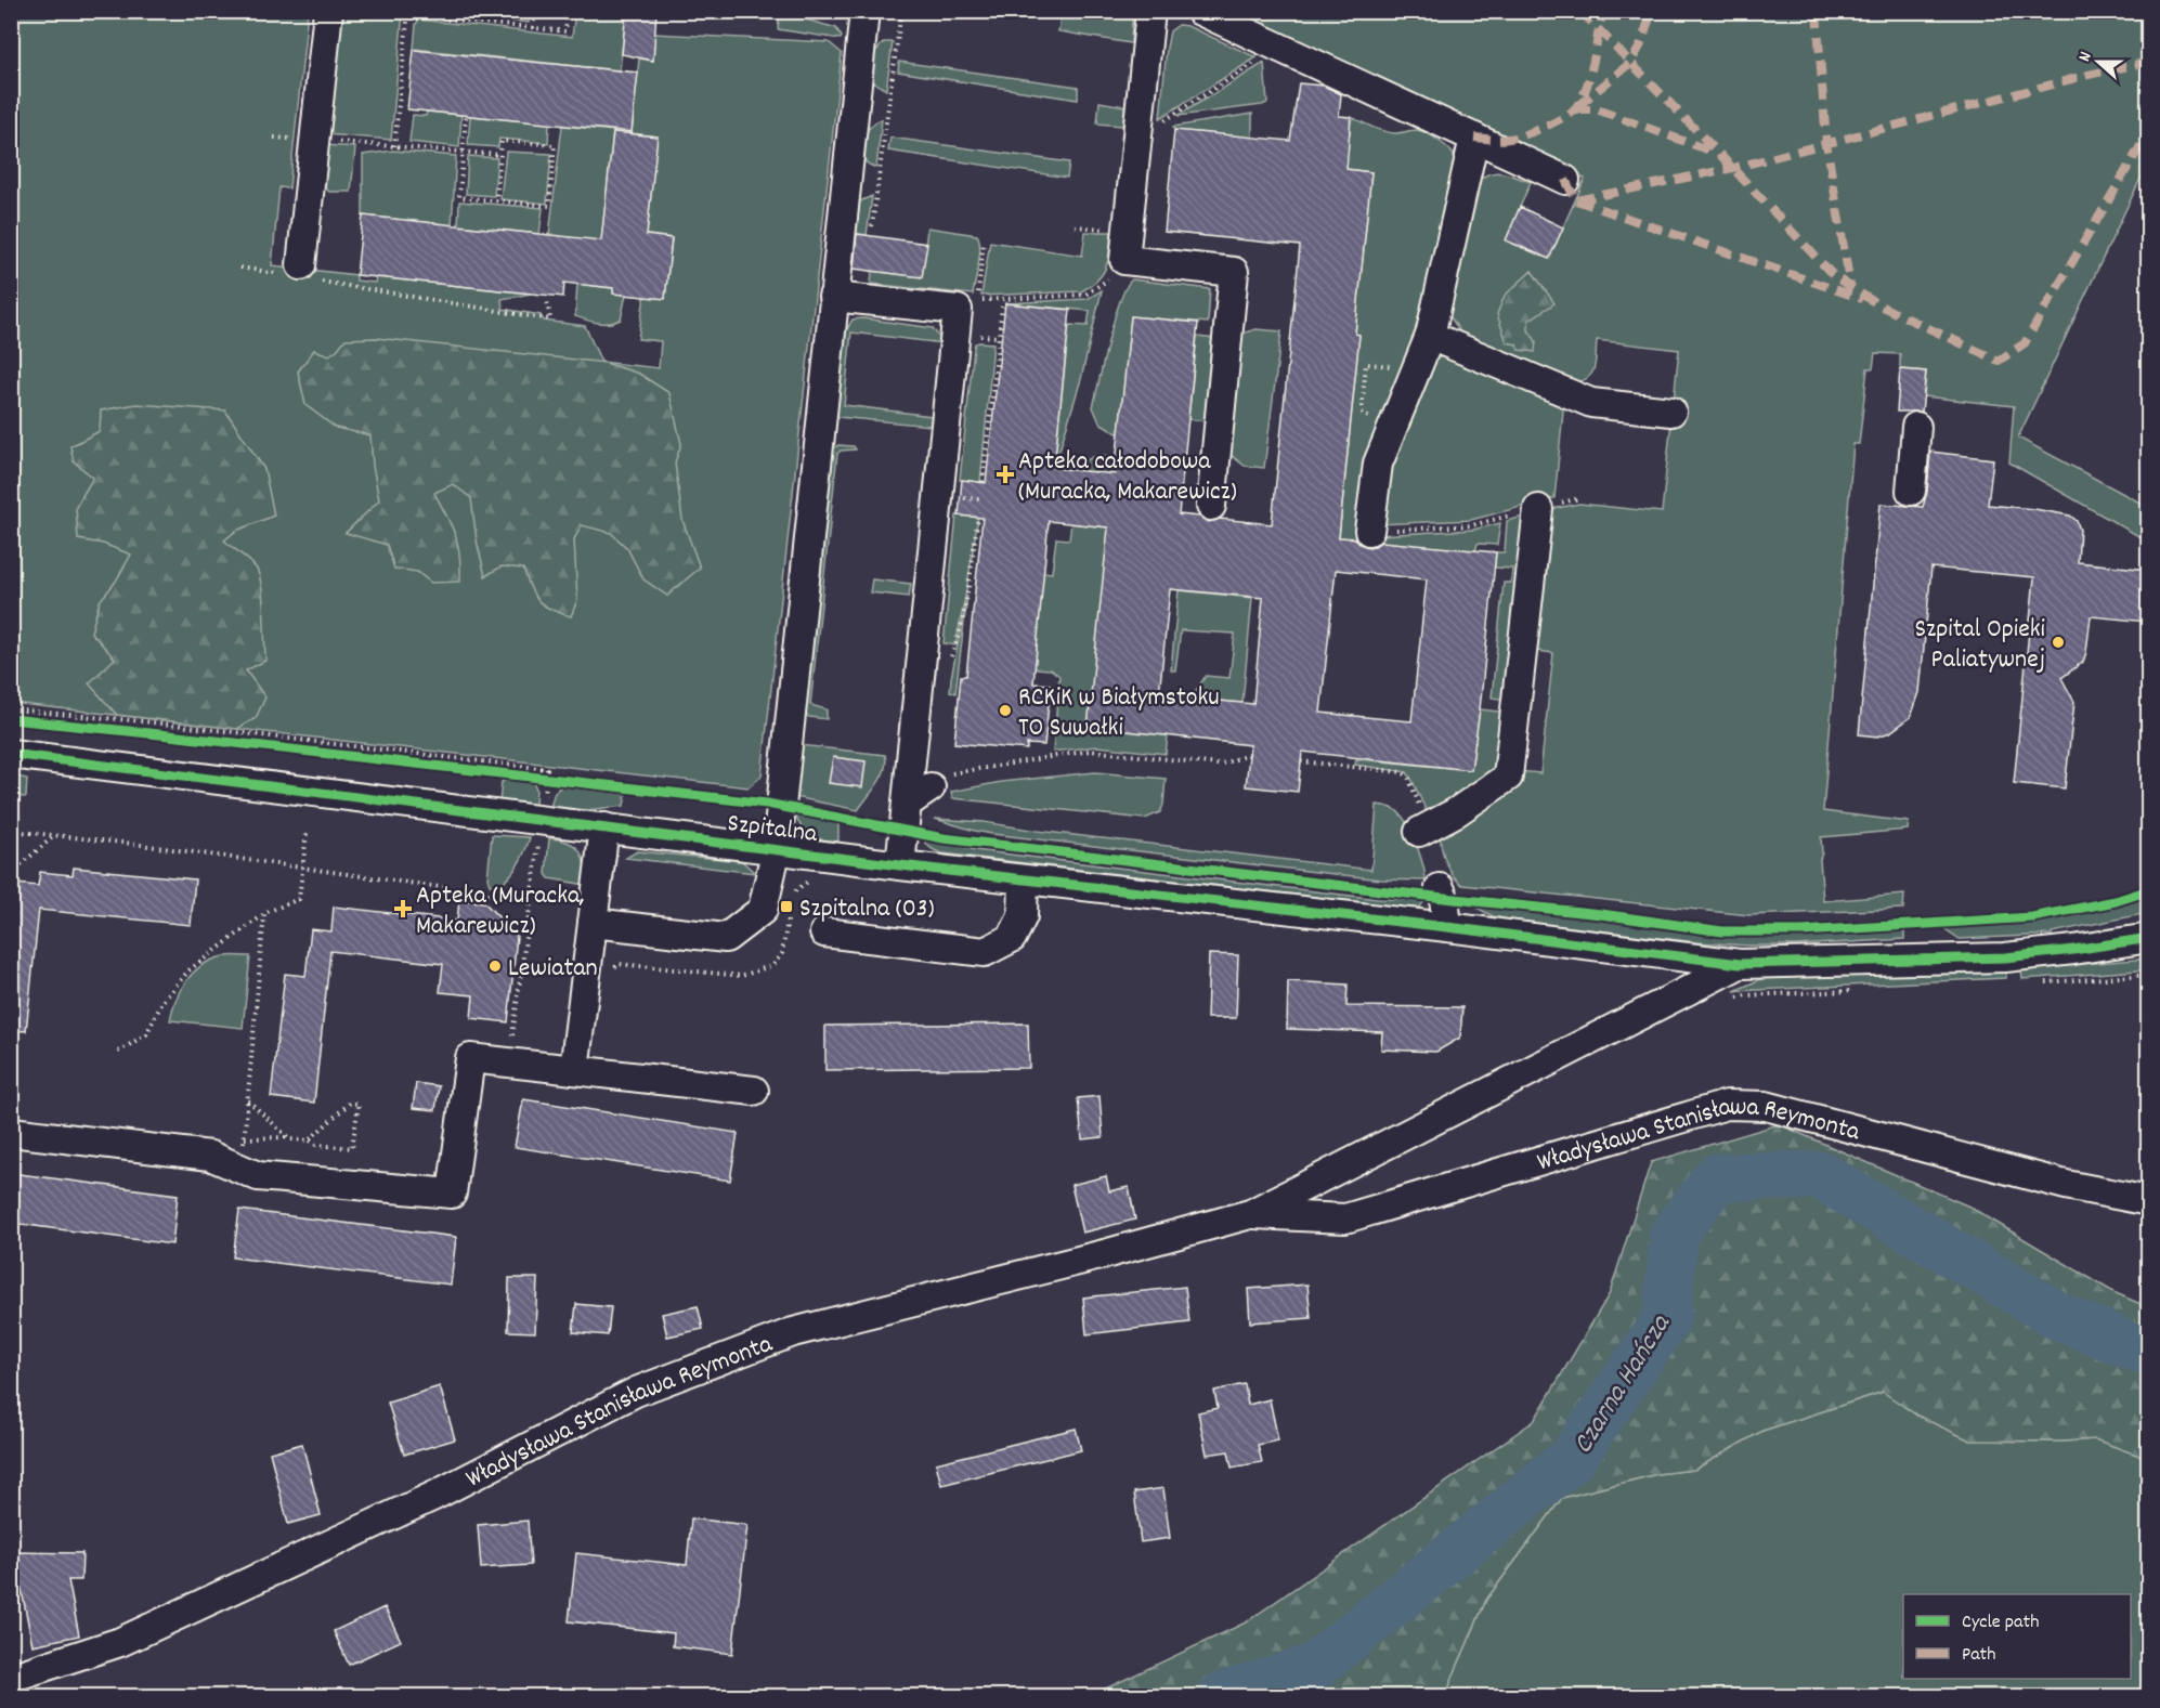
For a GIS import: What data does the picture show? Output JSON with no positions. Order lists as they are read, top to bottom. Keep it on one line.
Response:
{"streets":{"street":["Szpitalna","Władysława Stanisława Reymonta"]},"crossings":[["Szpitalna","Władysława Stanisława Reymonta"]],"water":["Czarna Hańcza"],"places":{"health":["Apteka całodobowa (Muracka, Makarewicz)","Apteka (Muracka, Makarewicz)"],"other":["Szpital Opieki Paliatywnej","RCKiK w Białymstoku TO Suwałki","Lewiatan"],"transit":["Szpitalna (03)"]},"legend":["Cycle path","Path"],"north":"left"}
